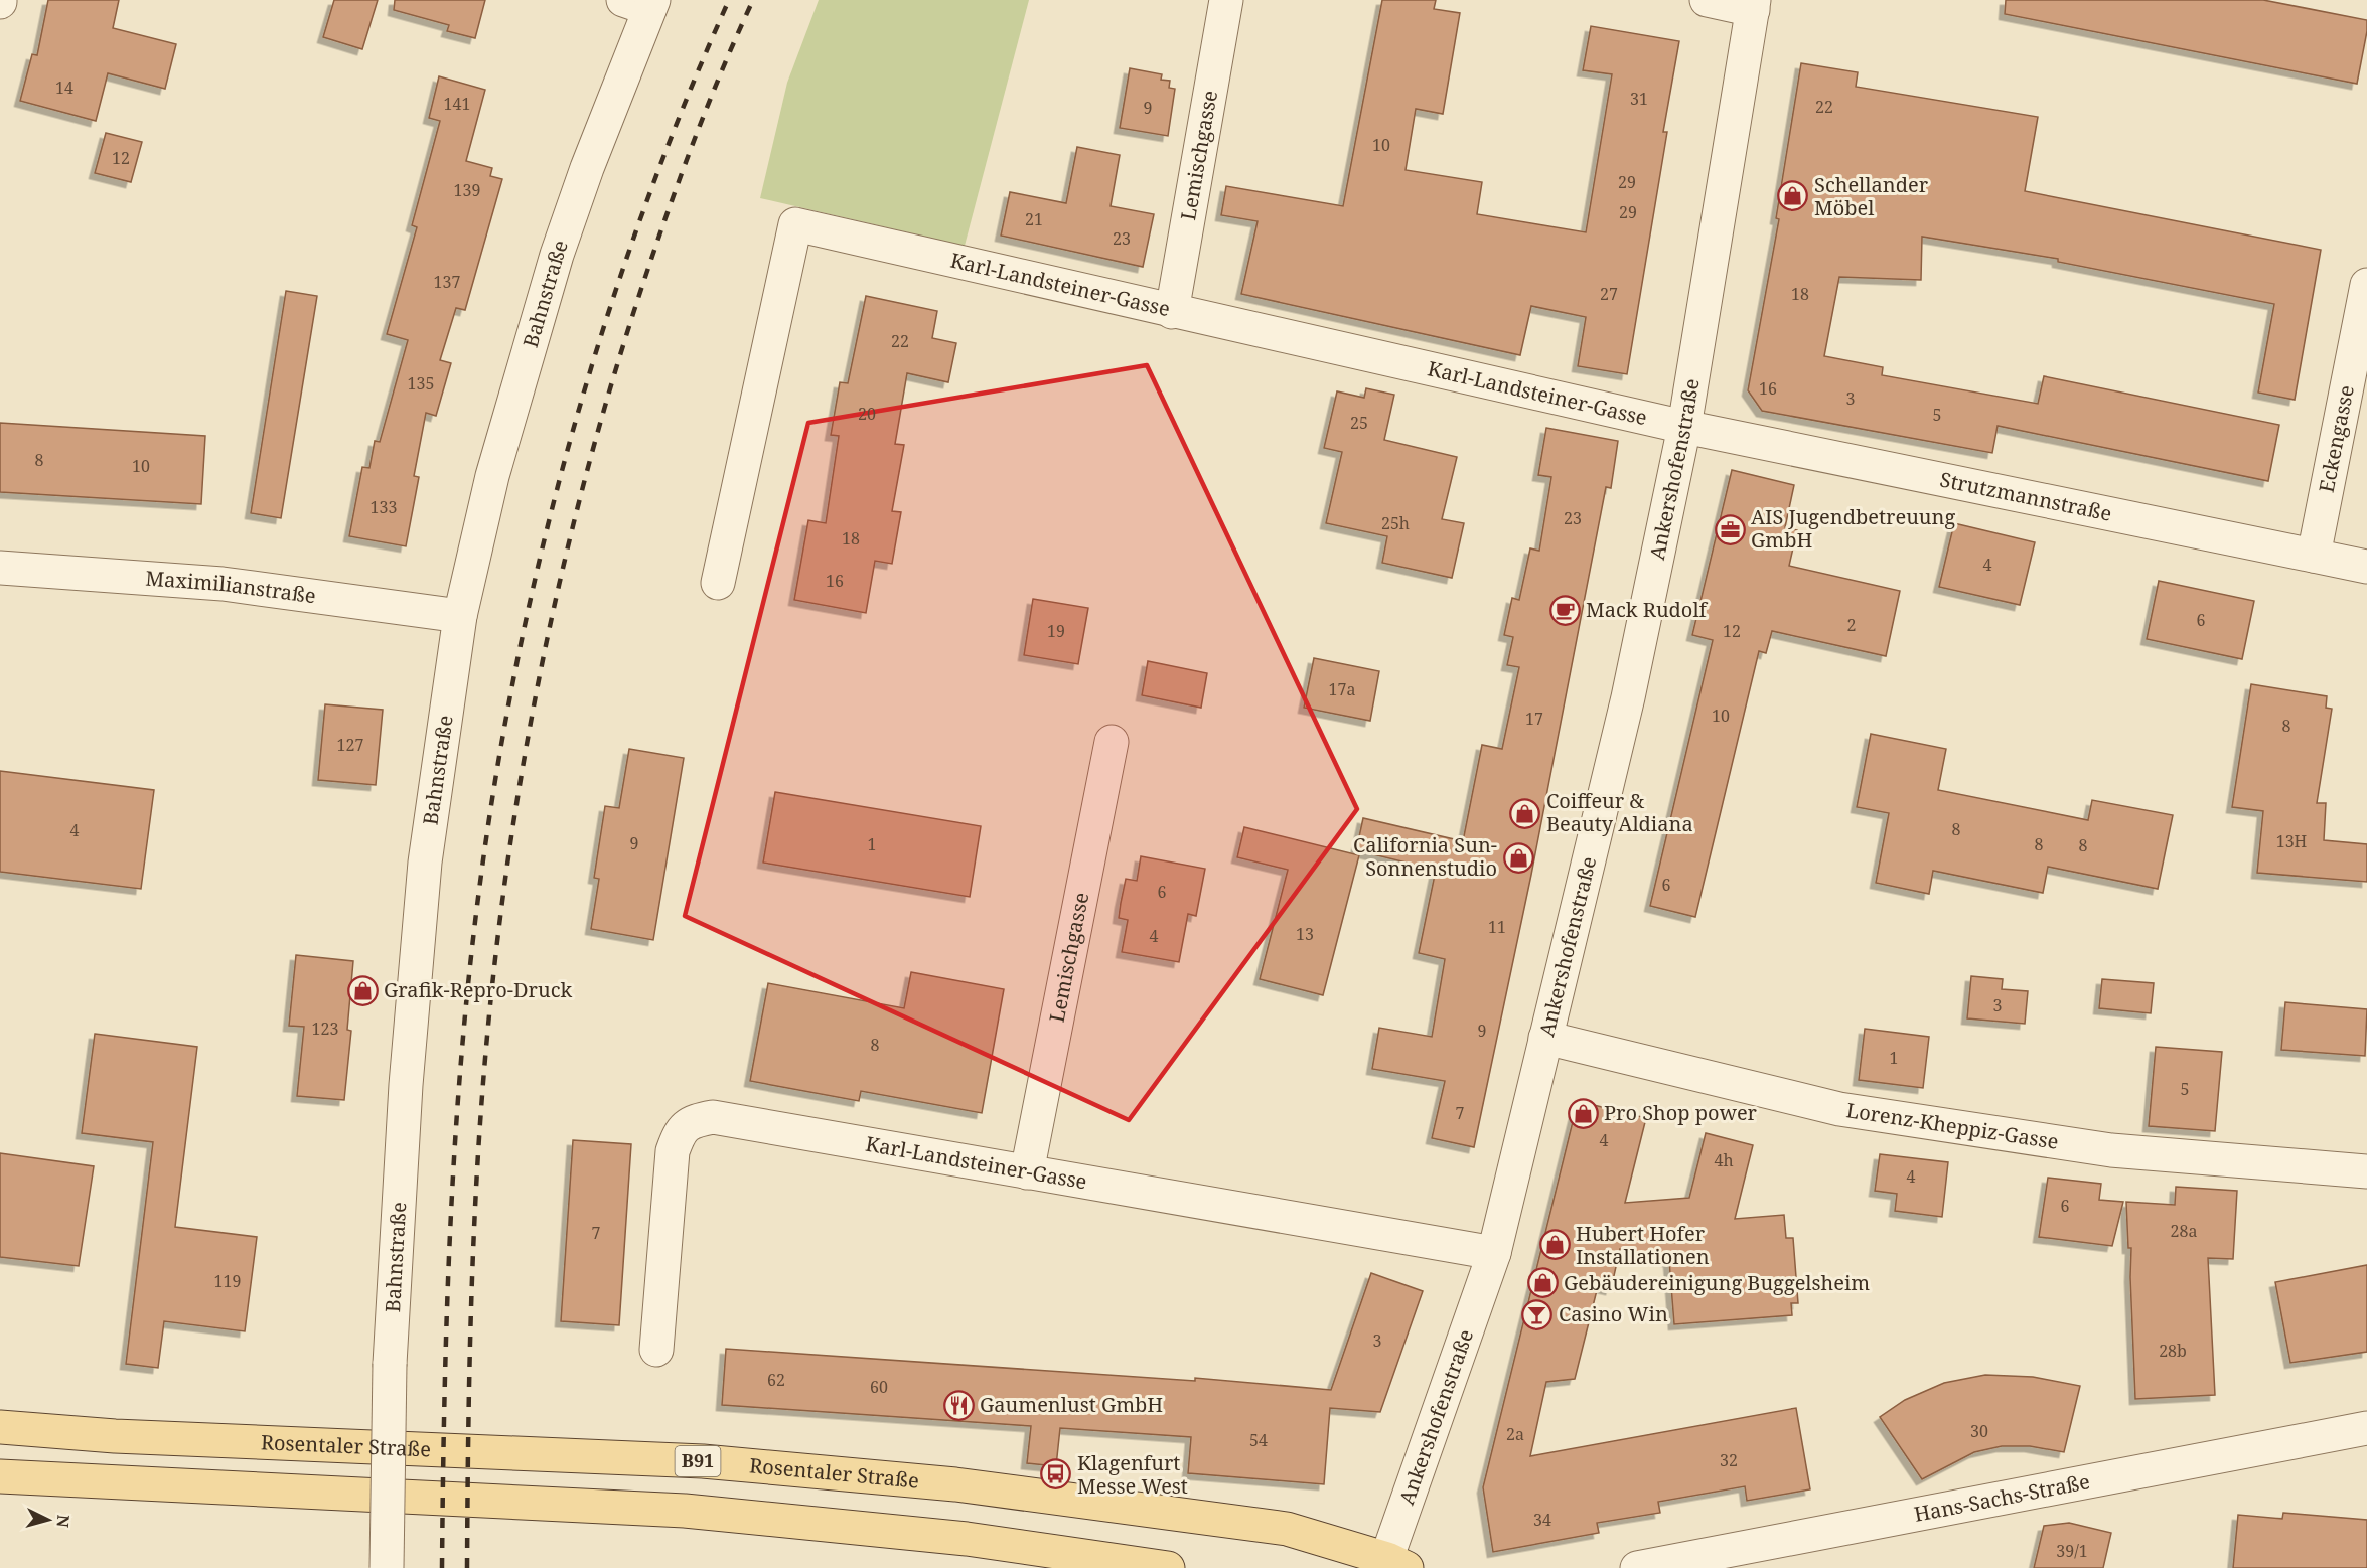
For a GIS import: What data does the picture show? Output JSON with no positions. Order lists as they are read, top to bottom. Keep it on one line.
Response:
{"streets":{"main road":["Rosentaler Straße","B91"],"street":["Lemischgasse","Karl-Landsteiner-Gasse","Bahnstraße","Eckengasse","Ankershofenstraße","Strutzmannstraße","Maximilianstraße","Lorenz-Kheppiz-Gasse","Hans-Sachs-Straße"]},"crossings":[["Lemischgasse","Karl-Landsteiner-Gasse"],["Karl-Landsteiner-Gasse","Ankershofenstraße"],["Karl-Landsteiner-Gasse","Strutzmannstraße"],["Bahnstraße","Maximilianstraße"],["Eckengasse","Strutzmannstraße"],["Ankershofenstraße","Strutzmannstraße"],["Ankershofenstraße","Lorenz-Kheppiz-Gasse"],["Ankershofenstraße","Rosentaler Straße"]],"places":{"shop":["Schellander Möbel","Coiffeur & Beauty Aldiana","California Sun- Sonnenstudio","Grafik-Repro-Druck","Pro Shop power","Hubert Hofer Installationen","Gebäudereinigung Buggelsheim"],"office":["AIS Jugendbetreuung GmbH"],"cafe":["Mack Rudolf"],"bar":["Casino Win"],"restaurant":["Gaumenlust GmbH"],"bus stop":["Klagenfurt Messe West"]},"house_numbers":["14","31","141","22","9","10","12","29","139","29","21","23","137","27","18","22","135","16","3","20","5","25","8","10","133","23","25h","18","4","16","6","2","19","12","17a","10","17","8","127","8","4","13H","9","1","8","8","6","6","11","13","4","3","123","9","8","1","5","7","4","4h","4","6","28a","7","119","3","28b","62","60","30","2a","54","32","34","39/1"],"north":"right"}
